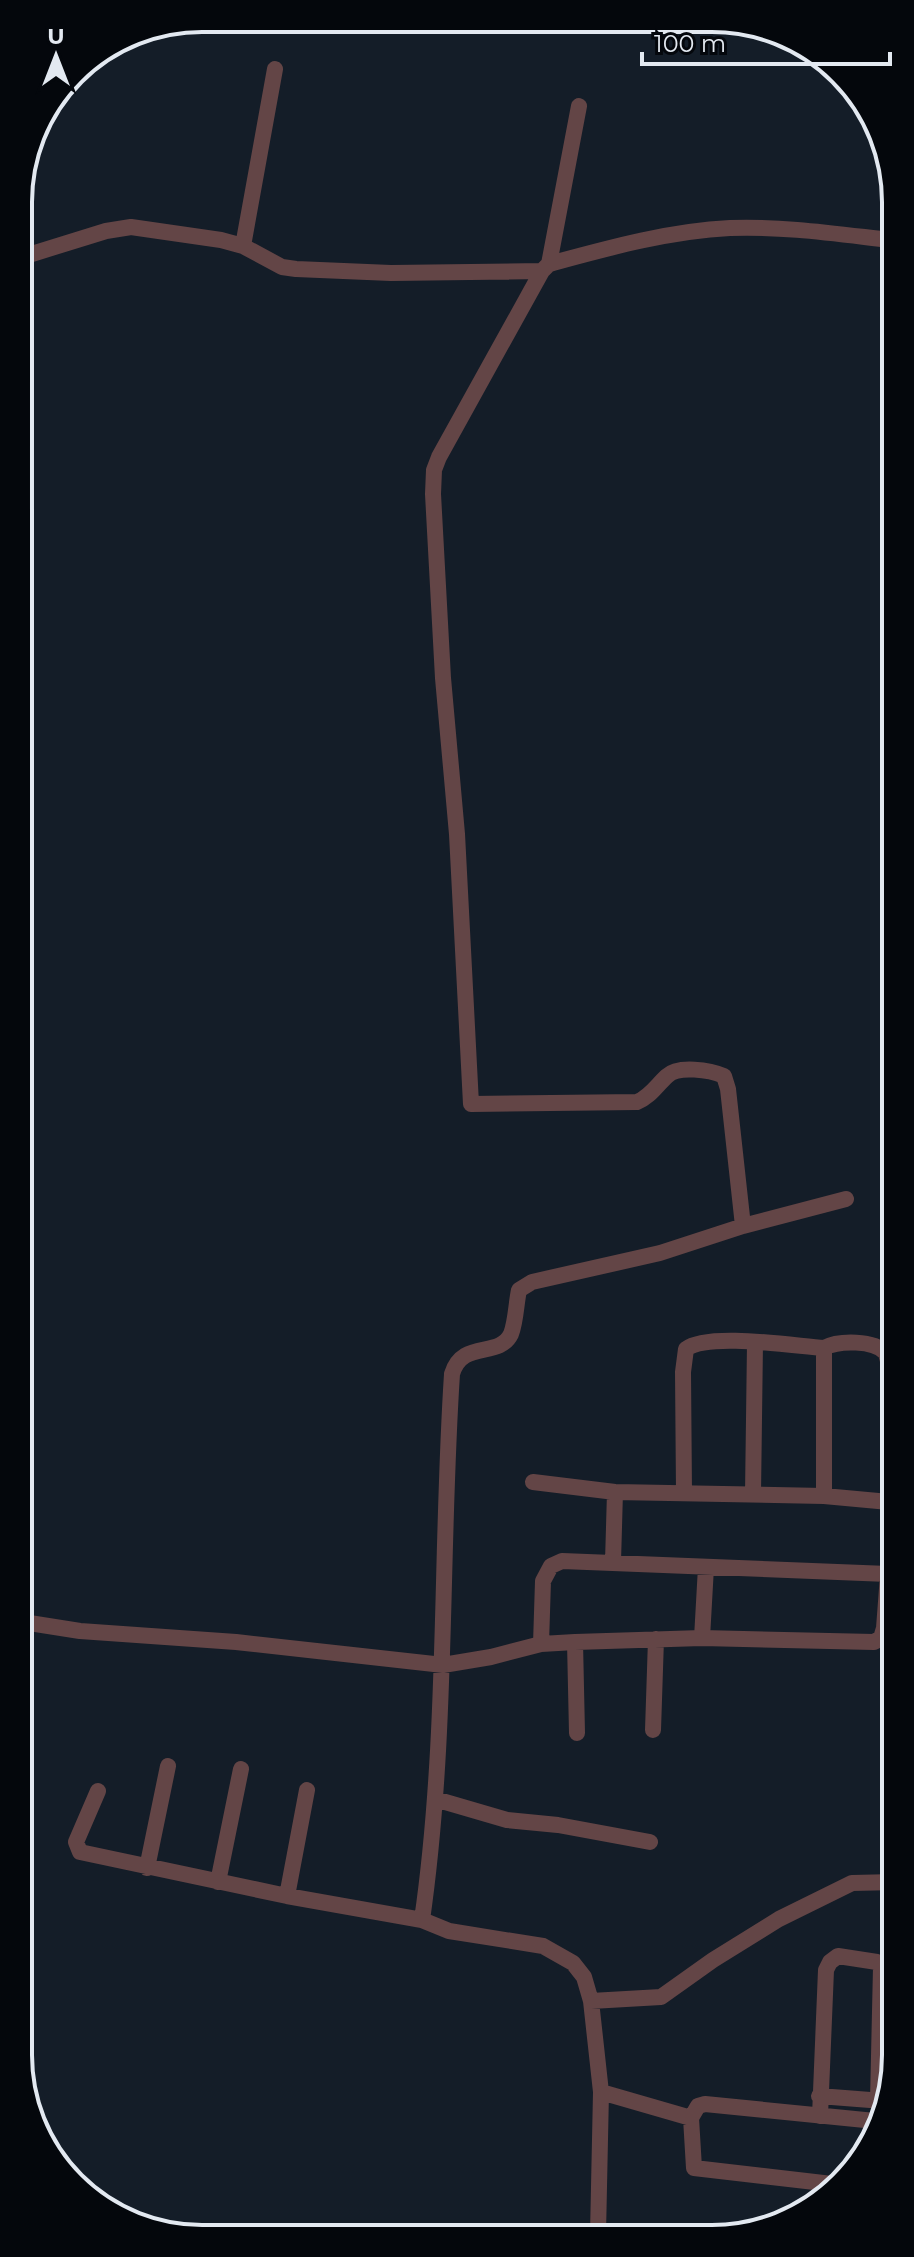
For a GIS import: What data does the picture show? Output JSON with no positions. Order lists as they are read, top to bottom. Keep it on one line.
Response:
{"scale_bar":"100 m","north":"top"}
